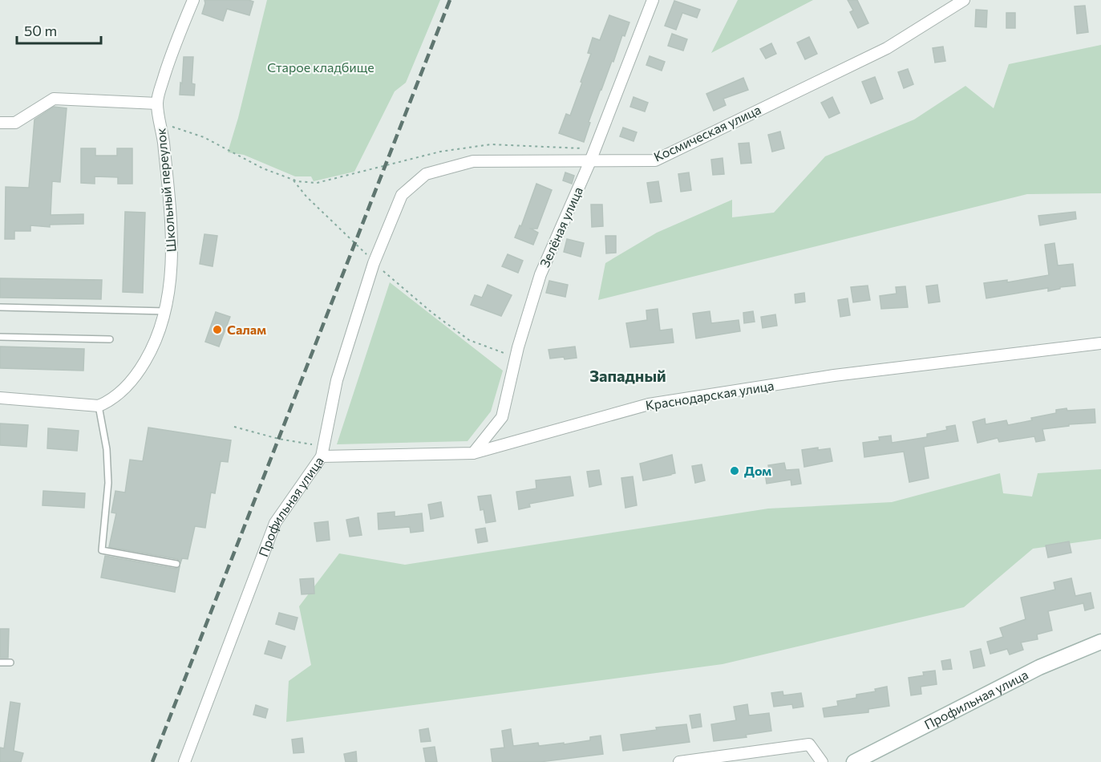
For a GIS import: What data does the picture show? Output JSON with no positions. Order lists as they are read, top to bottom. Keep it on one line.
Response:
{"streets":{"main road":["Профильная улица"],"street":["Космическая улица","Школьный переулок","Зелёная улица","Краснодарская улица"]},"crossings":[["Космическая улица","Зелёная улица"],["Космическая улица","Профильная улица"],["Зелёная улица","Краснодарская улица"],["Краснодарская улица","Профильная улица"]],"districts":["Западный"],"parks":["Старое кладбище"],"places":["Салам","Дом"],"scale_bar":"50 m"}
